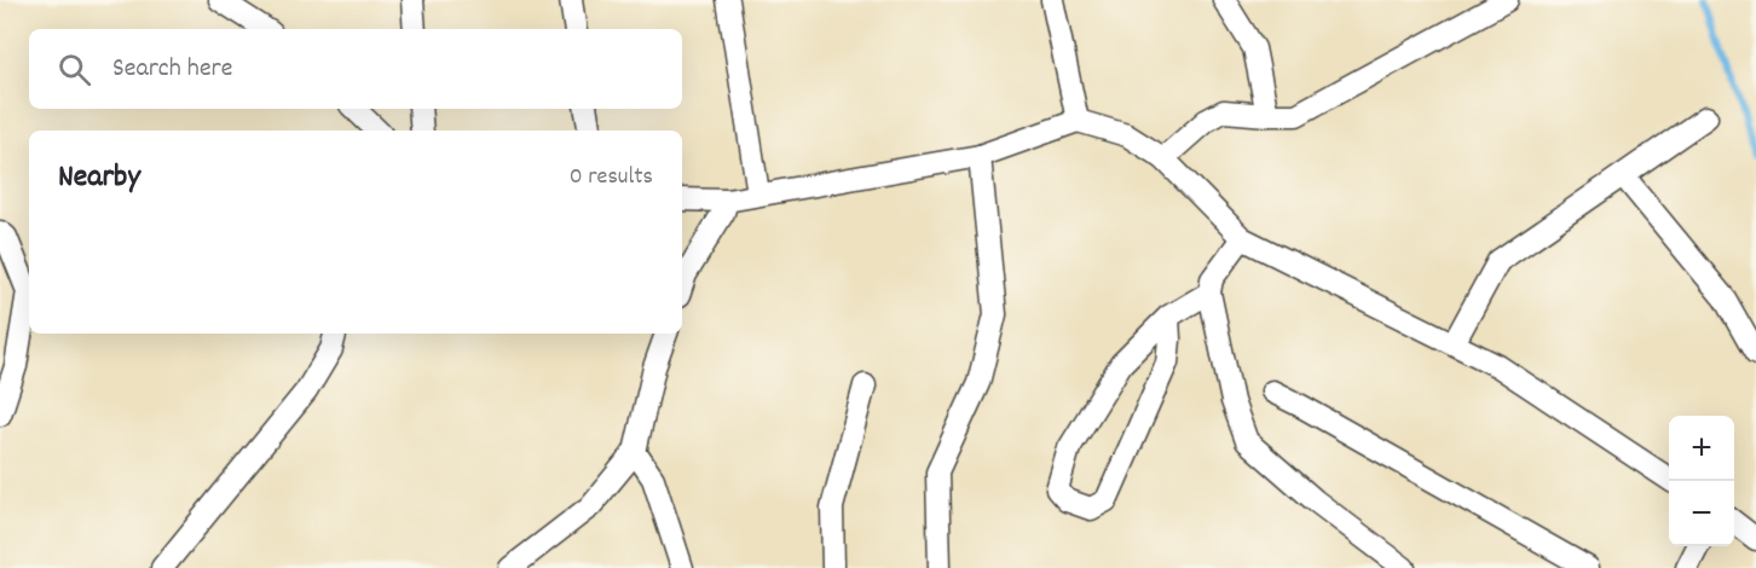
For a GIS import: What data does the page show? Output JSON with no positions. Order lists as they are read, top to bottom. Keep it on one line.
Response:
{"page":{"search":"Search here","heading":["Nearby","0 results"],"map_buttons":["+","−"]}}
